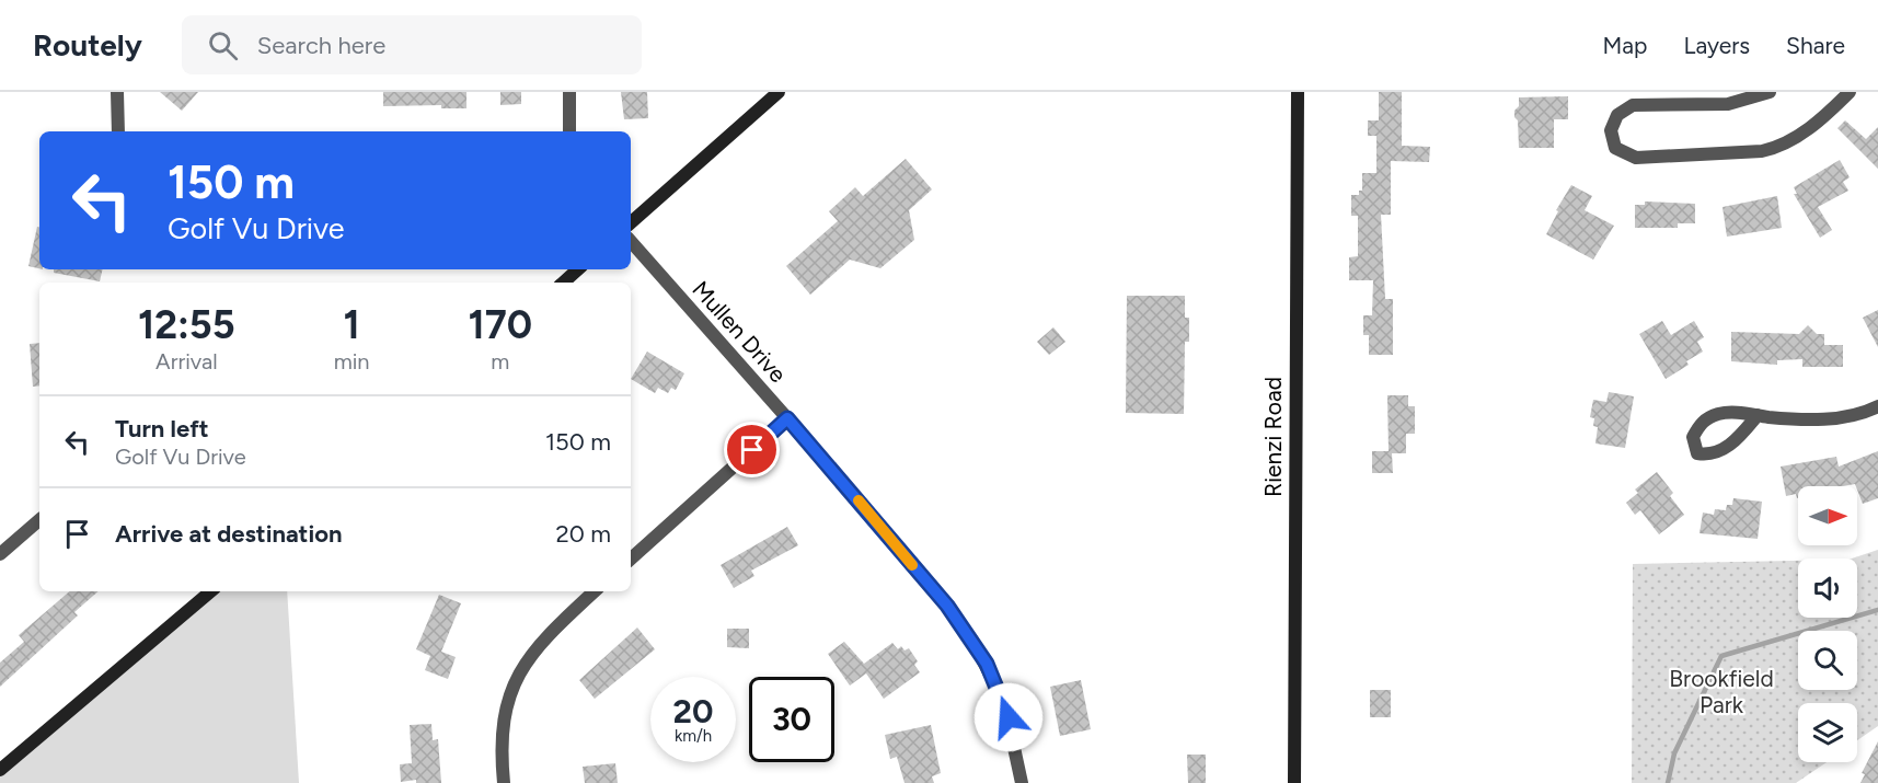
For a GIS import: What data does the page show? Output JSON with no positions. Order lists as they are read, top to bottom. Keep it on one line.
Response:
{"streets":{"main road":["Rienzi Road"],"street":["Mullen Drive"]},"parks":["Brookfield Park"],"north":"right","page":{"header":"Routely","search":"Search here","nav":["Map","Layers","Share"],"turn":["150 m","Golf Vu Drive"],"eta":["12:55","Arrival","1","min","170","m"],"list":[{"name":"Turn left","note":"Golf Vu Drive","value":"150 m"},{"name":"Arrive at destination","value":"20 m"}],"speed":"20 km/h","limit":"30"}}
